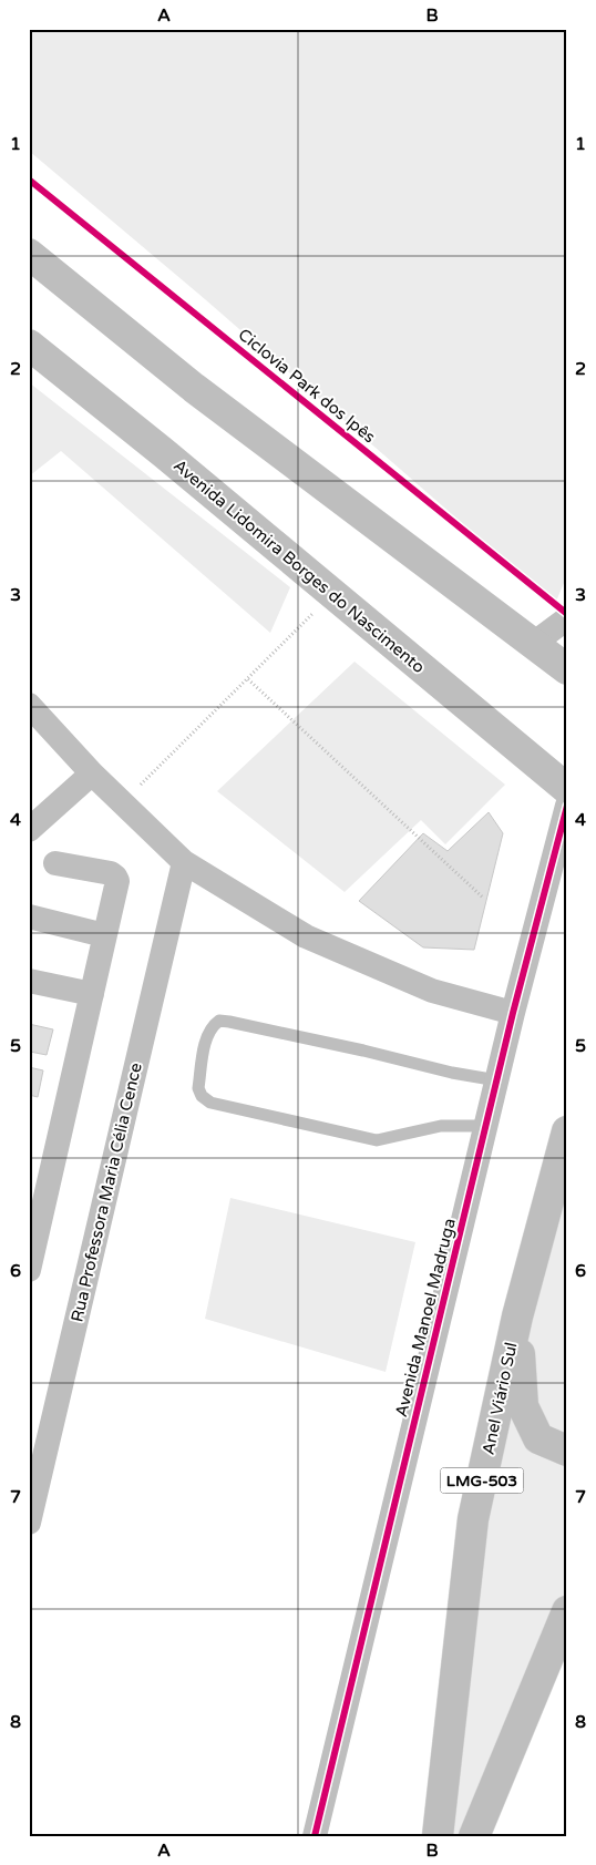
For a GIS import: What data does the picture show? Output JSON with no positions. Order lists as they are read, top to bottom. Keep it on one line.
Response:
{"streets":{"street":["Avenida Lidomira Borges do Nascimento","Rua Professora Maria Célia Cence","Avenida Manoel Madruga","Anel Viário Sul","LMG-503"],"cycle path":["Ciclovia Park dos Ipês"]},"grid":{"columns":["A","B"],"rows":["1","2","3","4","5","6","7","8"]}}
